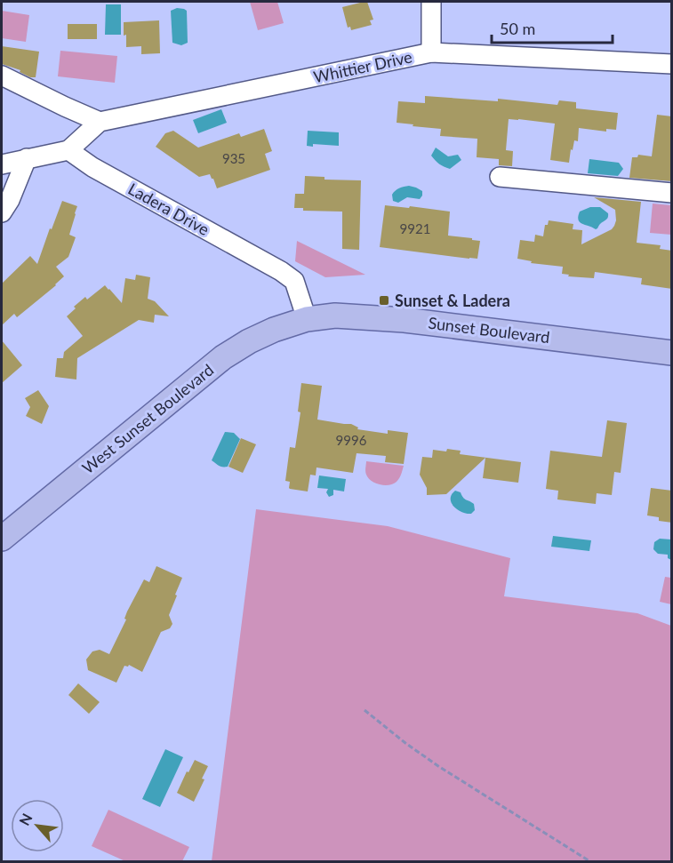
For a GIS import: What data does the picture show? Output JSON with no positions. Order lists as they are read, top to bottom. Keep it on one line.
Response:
{"streets":{"main road":["Sunset Boulevard","West Sunset Boulevard"],"street":["Whittier Drive","Ladera Drive"]},"crossings":[["Ladera Drive","Sunset Boulevard"],["Ladera Drive","West Sunset Boulevard"],["Sunset Boulevard","West Sunset Boulevard"]],"places":{"transit":["Sunset & Ladera"]},"house_numbers":["935","9921","9996"],"scale_bar":"50 m","north":"top left"}
